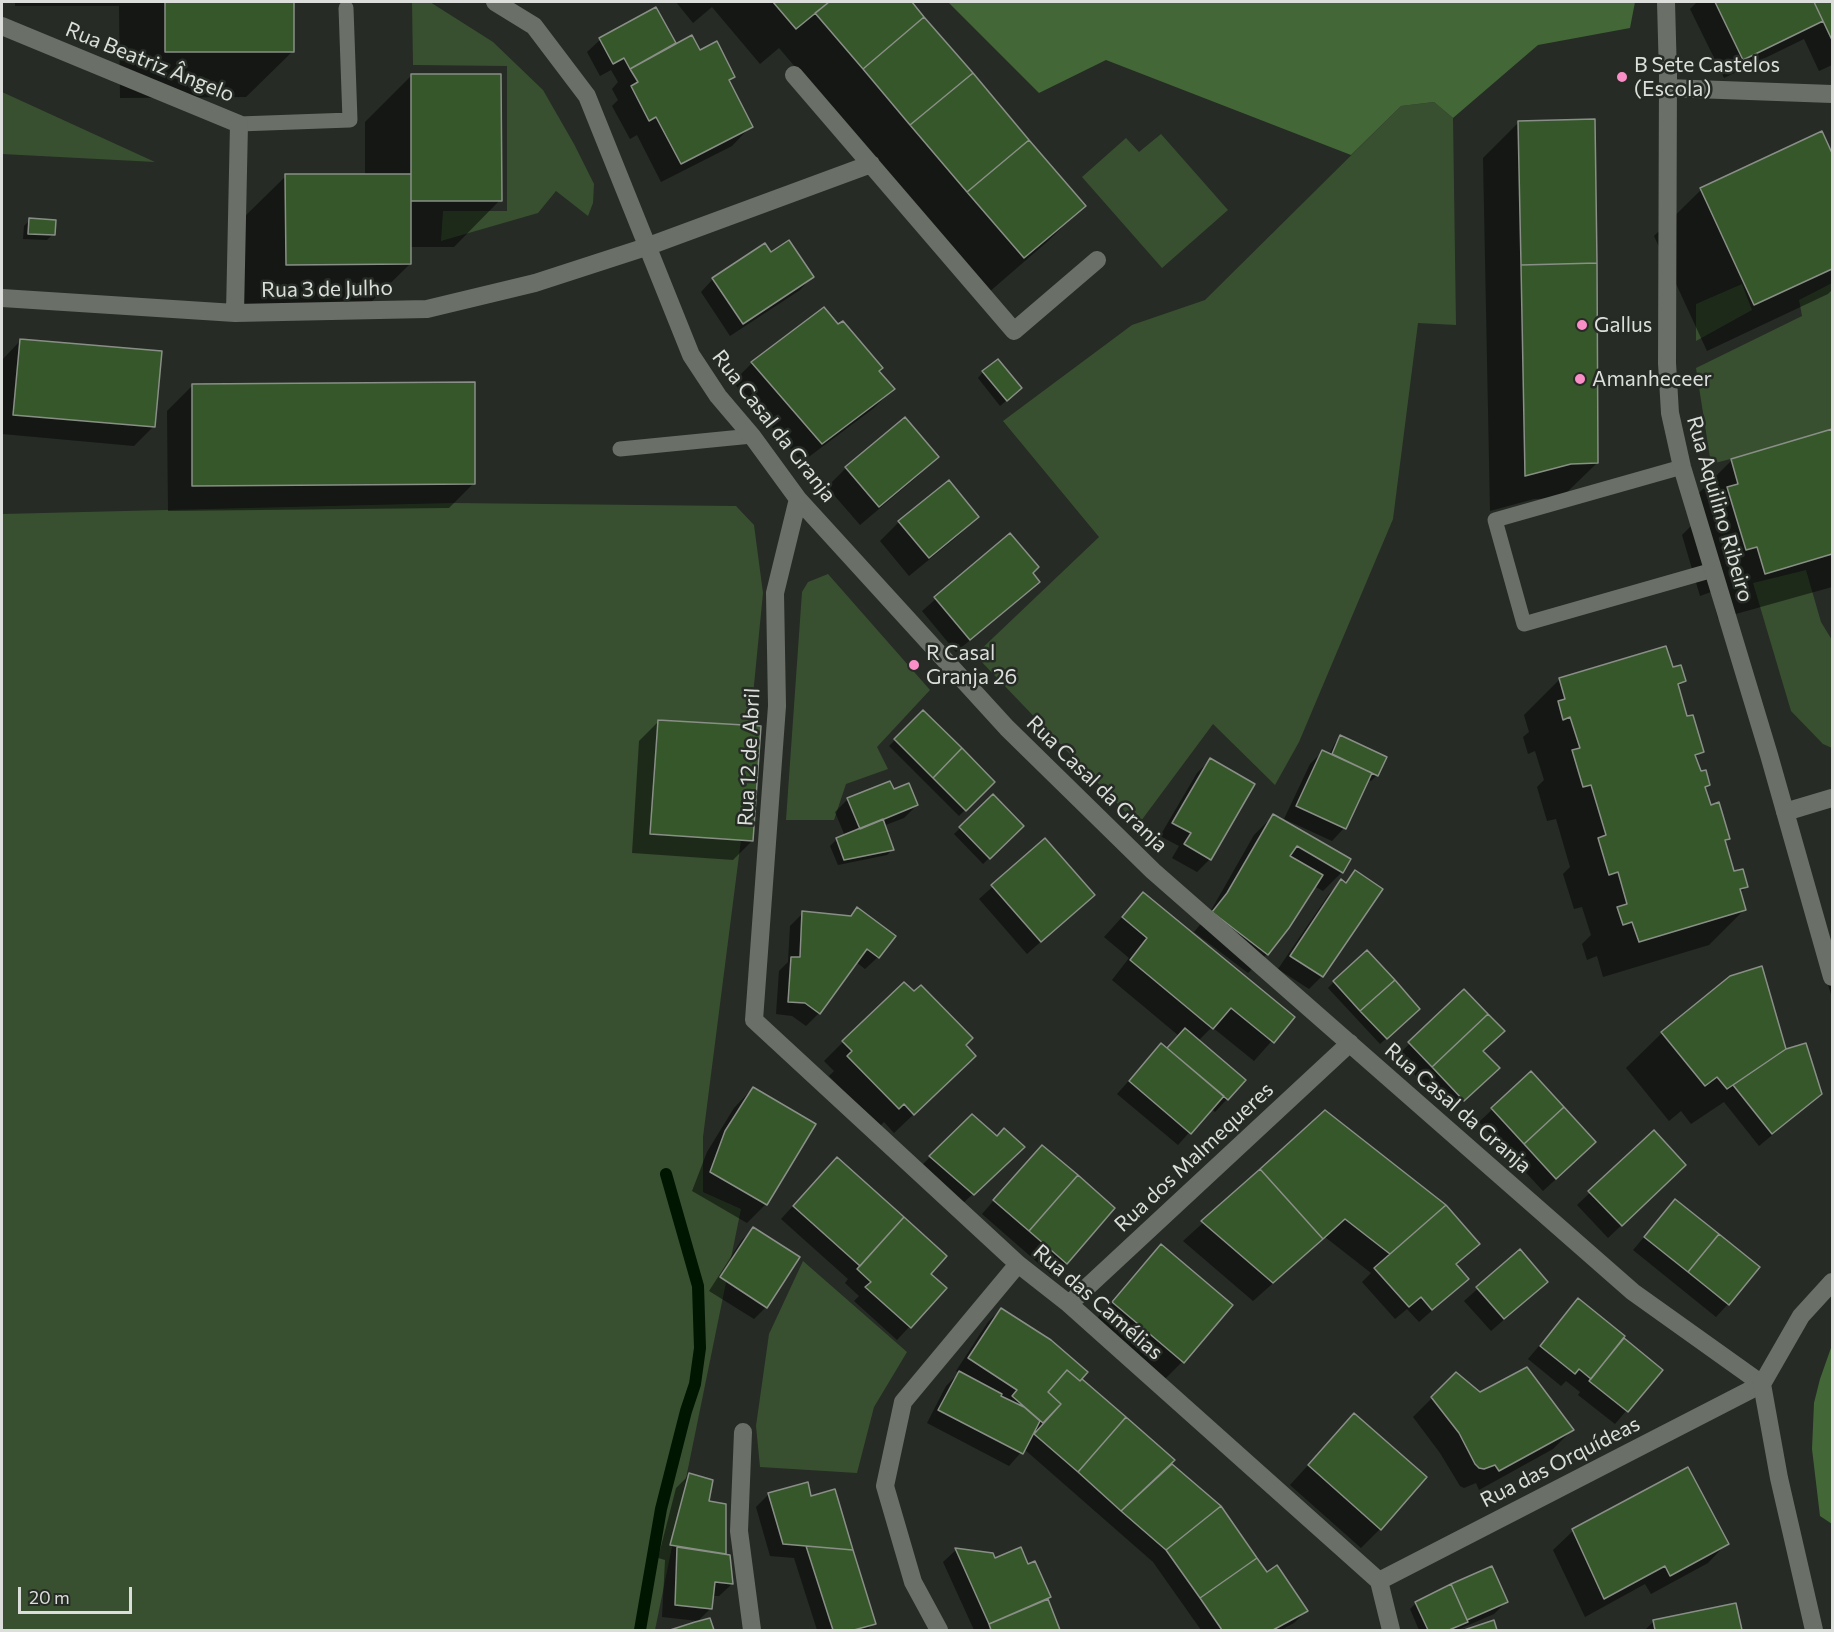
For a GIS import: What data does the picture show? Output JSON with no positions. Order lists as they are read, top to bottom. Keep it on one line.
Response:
{"streets":{"street":["Rua Beatriz Ângelo","Rua 3 de Julho","Rua Casal da Granja","Rua Aquilino Ribeiro","Rua 12 de Abril","Rua dos Malmequeres","Rua das Camélias","Rua das Orquídeas"]},"crossings":[["Rua Beatriz Ângelo","Rua 3 de Julho"],["Rua 3 de Julho","Rua Casal da Granja"],["Rua Casal da Granja","Rua 12 de Abril"],["Rua Casal da Granja","Rua dos Malmequeres"],["Rua Casal da Granja","Rua das Orquídeas"],["Rua 12 de Abril","Rua das Camélias"],["Rua dos Malmequeres","Rua das Camélias"],["Rua das Camélias","Rua das Orquídeas"]],"places":["B Sete Castelos (Escola)","Gallus","Amanheceer","R Casal Granja 26"],"scale_bar":"20 m"}
